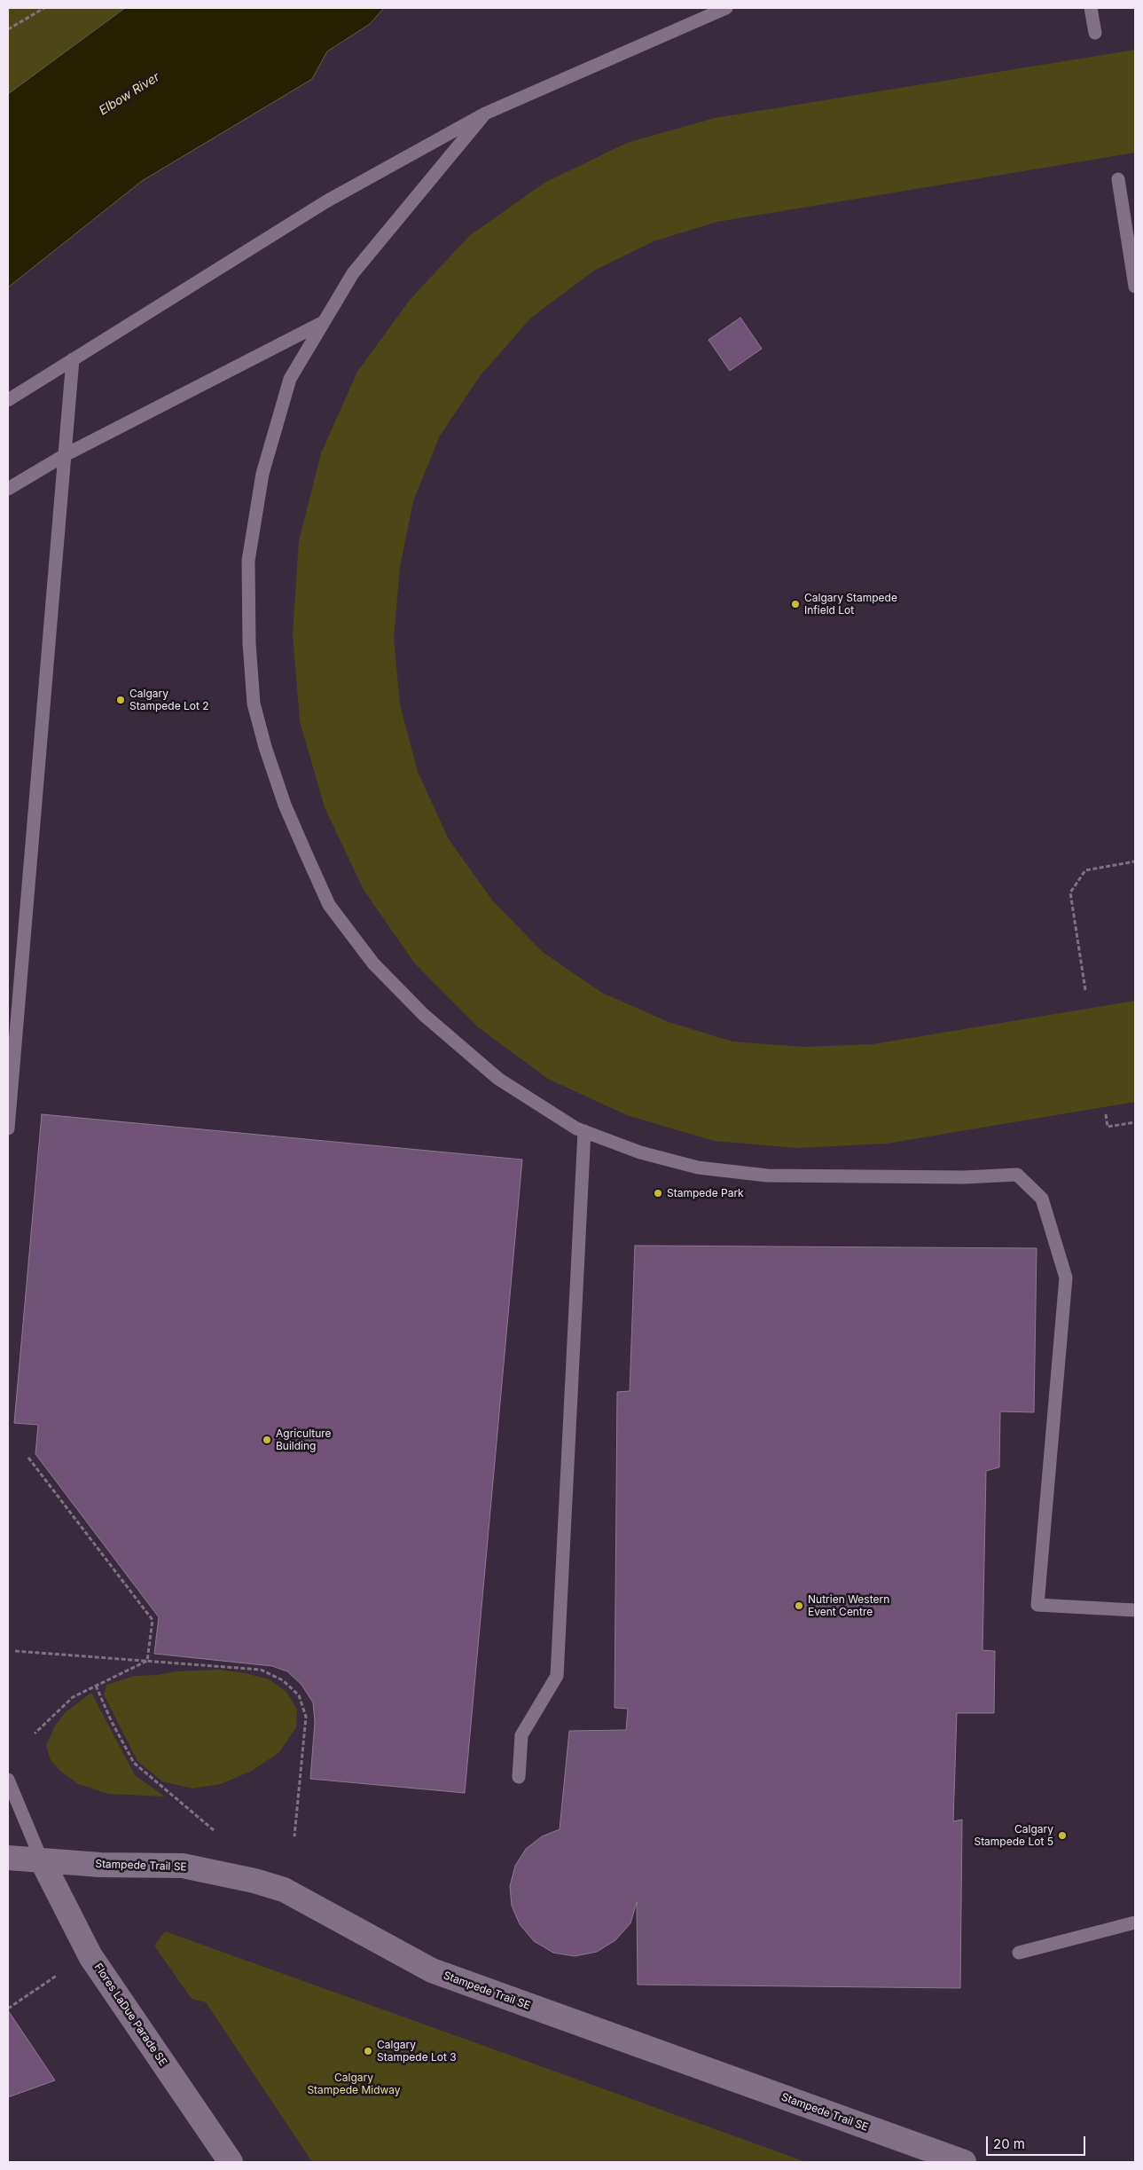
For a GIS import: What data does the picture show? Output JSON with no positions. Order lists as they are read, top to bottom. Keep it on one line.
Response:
{"streets":{"street":["Stampede Trail SE","Flores LaDue Parade SE"]},"crossings":[["Stampede Trail SE","Flores LaDue Parade SE"]],"water":["Elbow River"],"parks":["Calgary Stampede Midway"],"places":["Calgary Stampede Infield Lot","Calgary Stampede Lot 2","Stampede Park","Agriculture Building","Nutrien Western Event Centre","Calgary Stampede Lot 5","Calgary Stampede Lot 3"],"scale_bar":"20 m"}
